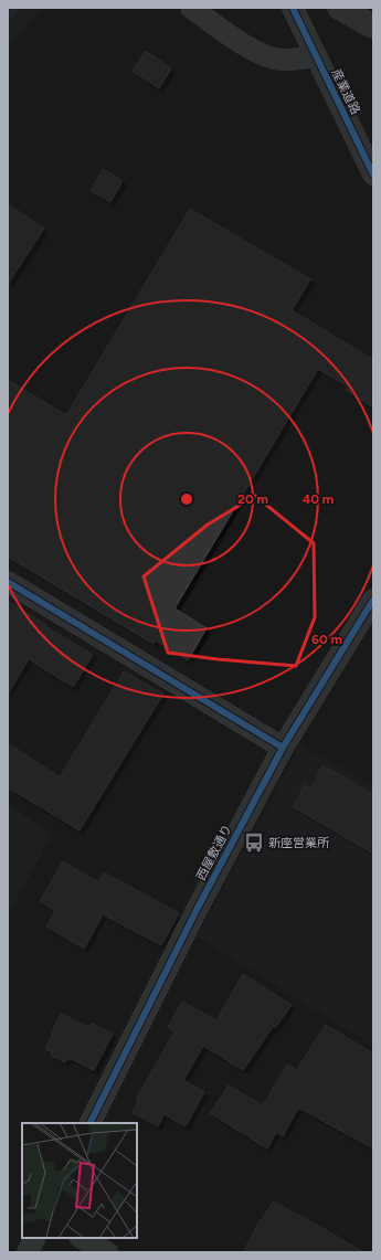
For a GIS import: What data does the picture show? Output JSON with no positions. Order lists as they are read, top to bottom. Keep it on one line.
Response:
{"streets":{"street":["産業道路","西屋敷通り"]},"places":{"bus stop":["新座営業所"]},"rings":["20 m","40 m","60 m"]}
